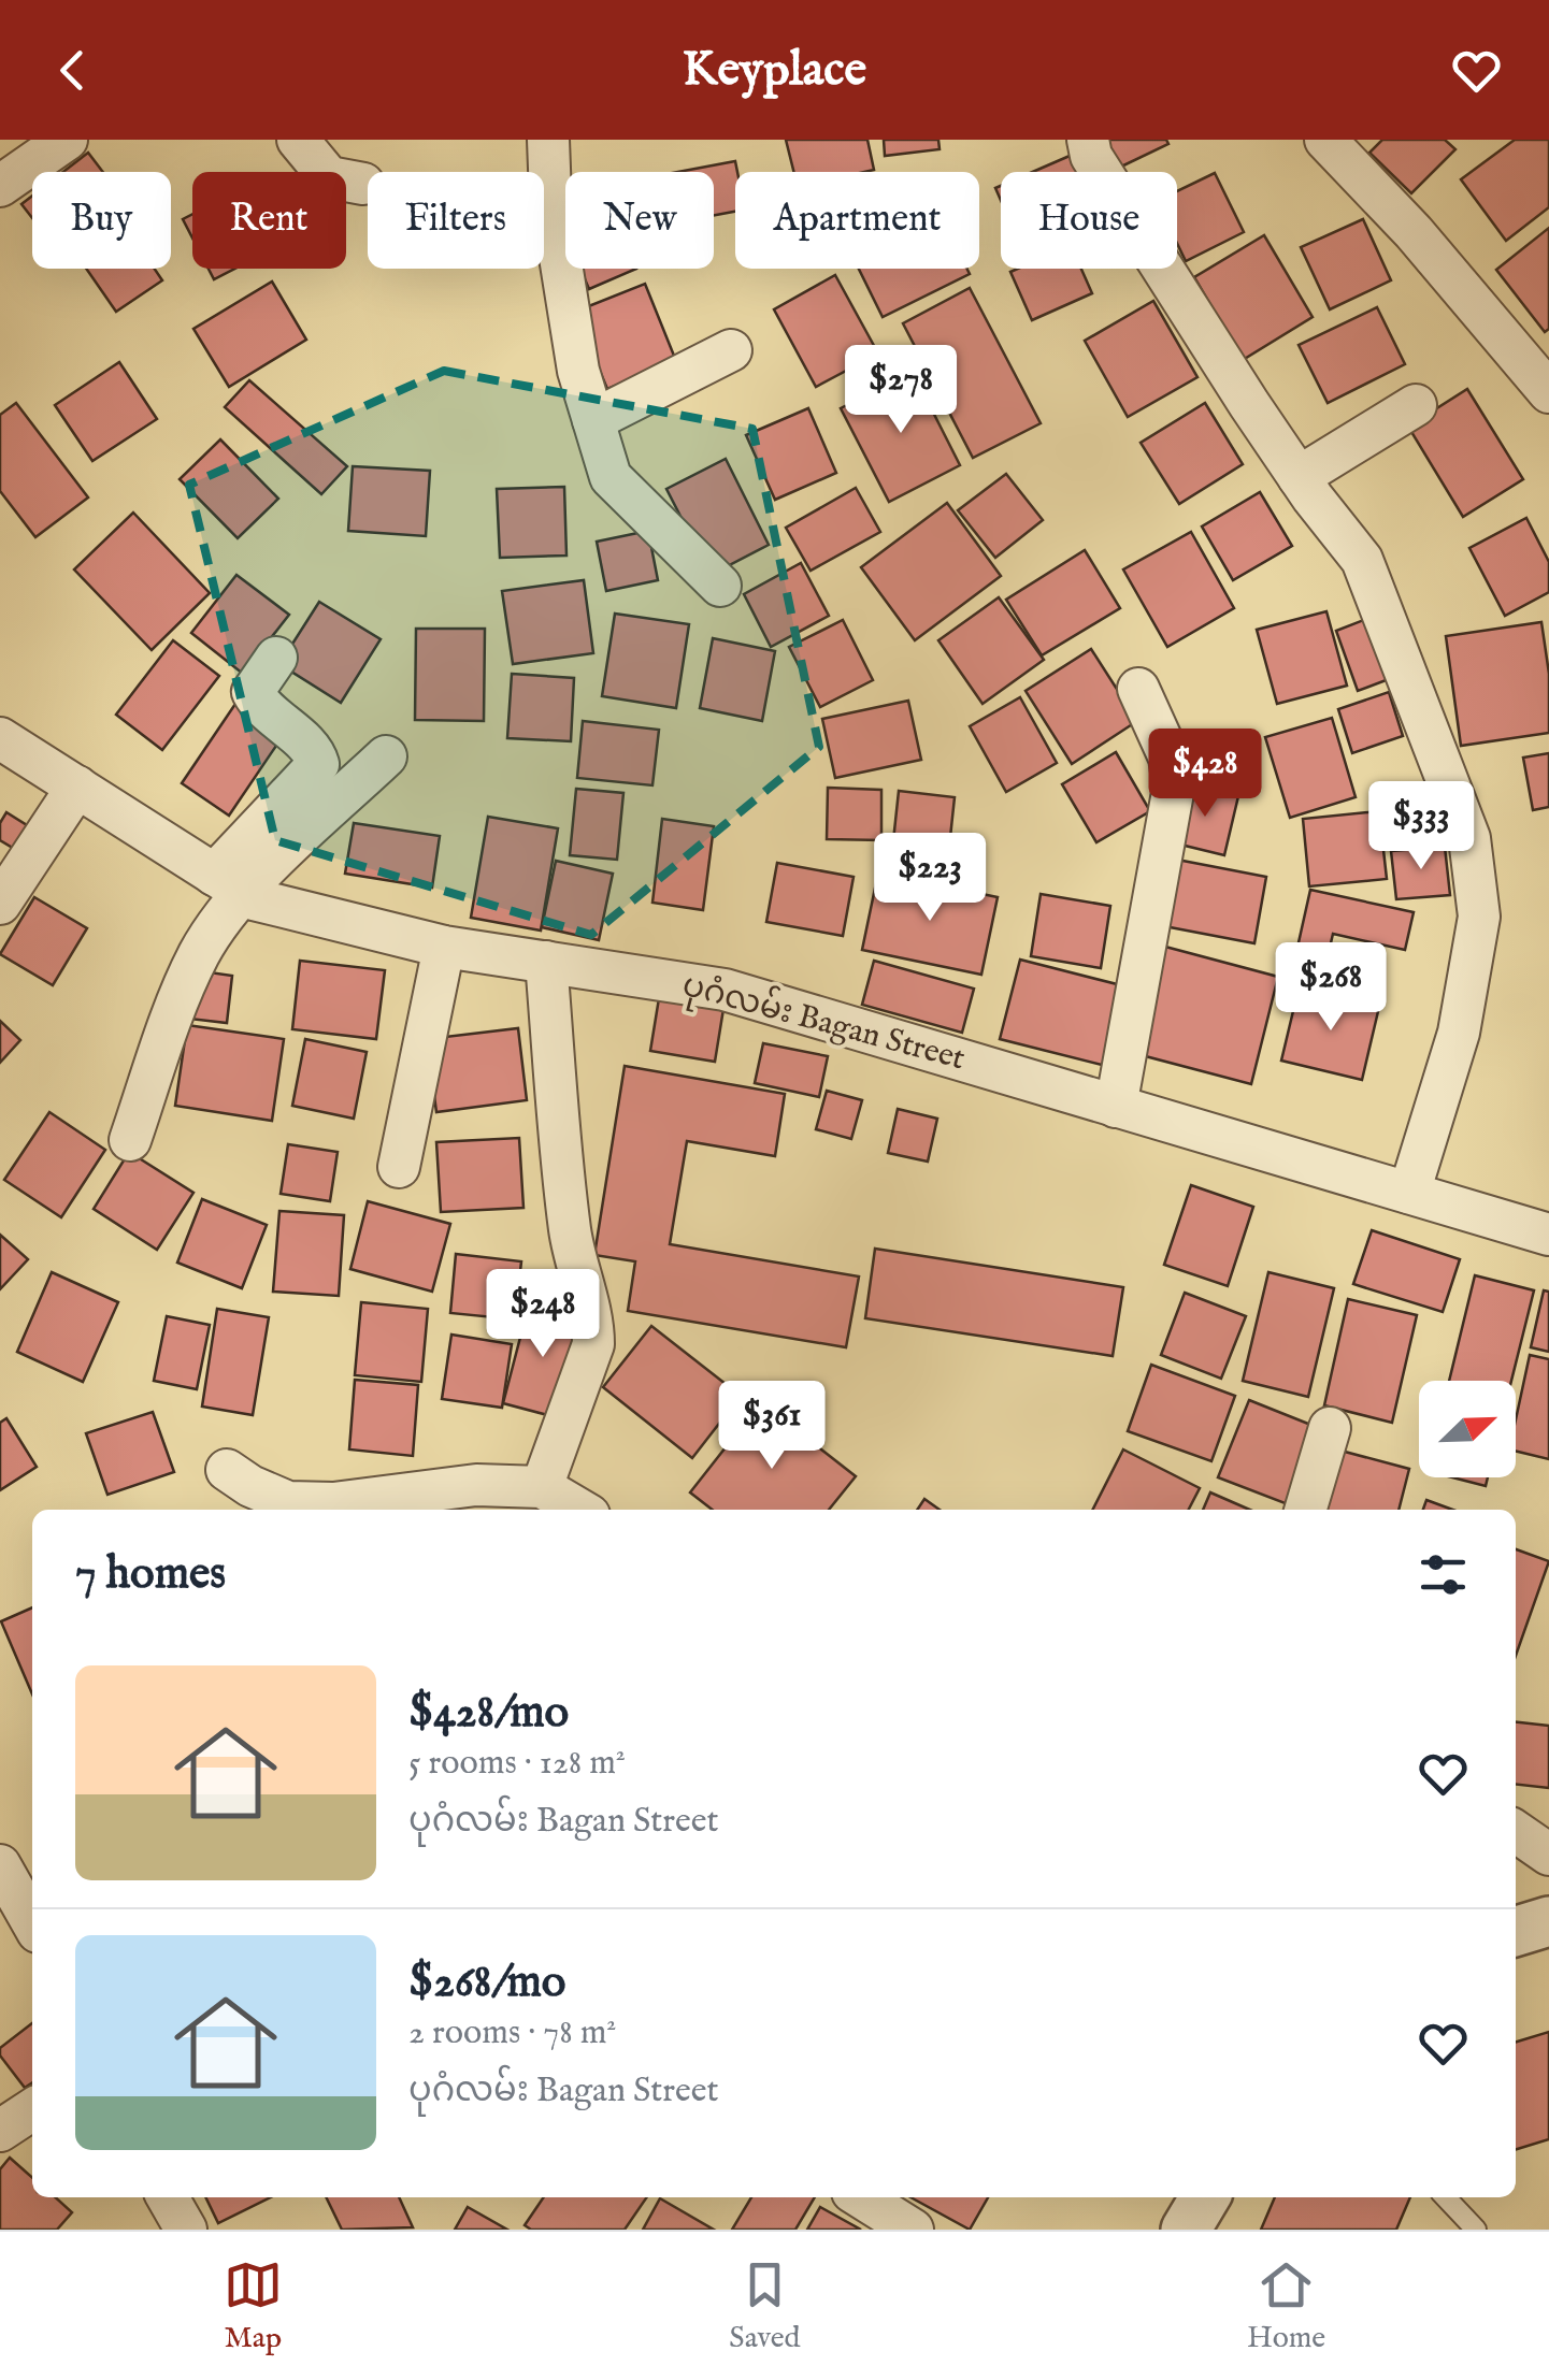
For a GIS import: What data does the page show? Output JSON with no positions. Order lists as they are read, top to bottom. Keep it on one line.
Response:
{"streets":{"street":["ပုဂံလမ်း Bagan Street"]},"north":"top right","page":{"header":"Keyplace","chip":["Buy","Rent","Filters","New","Apartment","House"],"price":["$278","$428","$333","$223","$268","$248","$361"],"heading":"7 homes","list":[{"name":"$428/mo","note":"5 rooms · 128 m² · ပုဂံလမ်း Bagan Street"},{"name":"$268/mo","note":"2 rooms · 78 m² · ပုဂံလမ်း Bagan Street"}],"tabs":["Map","Saved","Home"]}}
